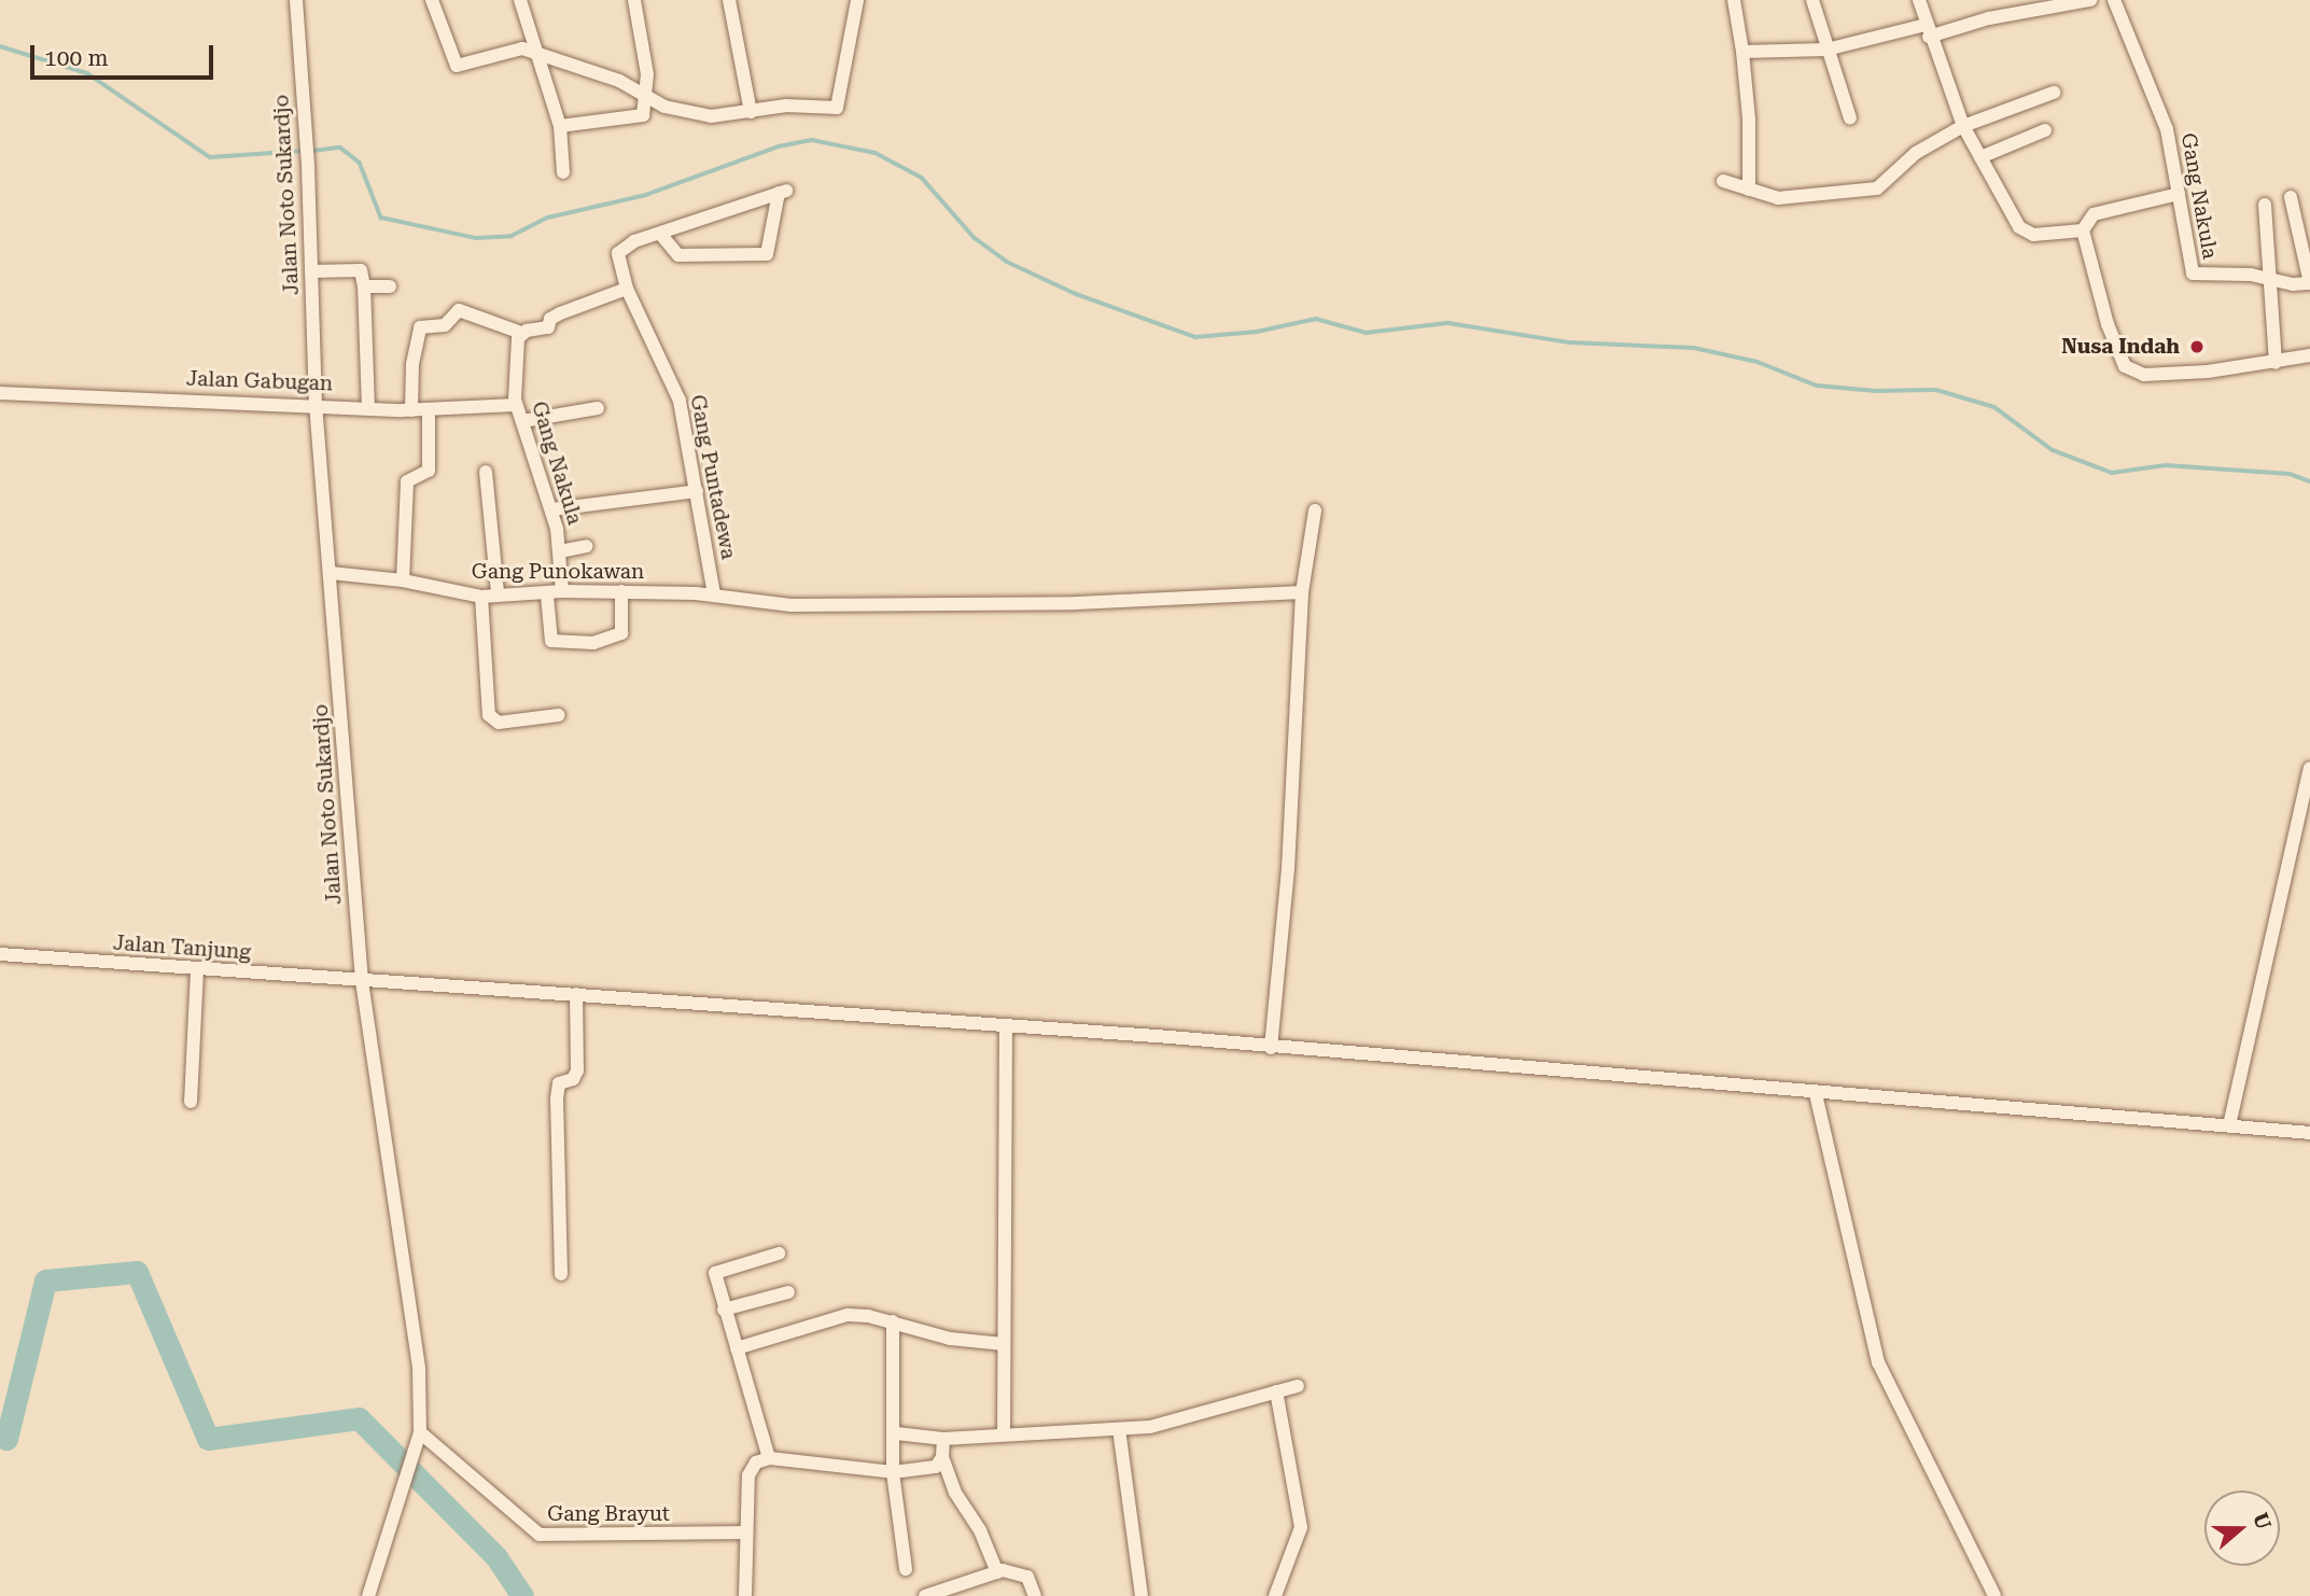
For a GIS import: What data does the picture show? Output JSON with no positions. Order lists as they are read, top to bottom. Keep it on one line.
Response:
{"streets":{"street":["Jalan Noto Sukardjo","Gang Nakula","Jalan Gabugan","Gang Puntadewa","Gang Punokawan","Jalan Tanjung","Gang Brayut"]},"crossings":[["Jalan Noto Sukardjo","Jalan Gabugan"],["Jalan Noto Sukardjo","Gang Punokawan"],["Jalan Noto Sukardjo","Jalan Tanjung"],["Jalan Noto Sukardjo","Gang Brayut"],["Gang Nakula","Jalan Gabugan"],["Gang Nakula","Gang Punokawan"],["Gang Puntadewa","Gang Punokawan"]],"places":["Nusa Indah"],"scale_bar":"100 m","north":"right"}
